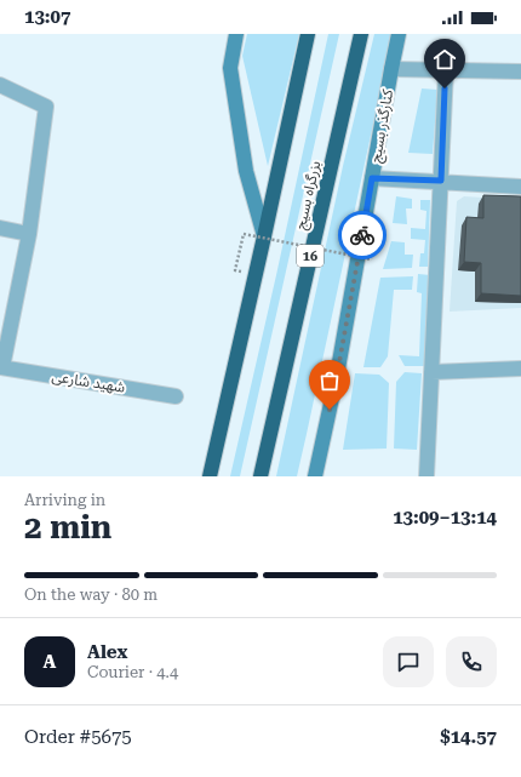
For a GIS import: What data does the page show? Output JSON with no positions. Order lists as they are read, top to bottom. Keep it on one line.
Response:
{"streets":{"highway":["بزرگراه بسیج","16"],"main road":["کنارگذر بسیج"],"street":["شهید شارعی"]},"page":{"status":"13:07","heading":["2 min","Arriving in","13:09–13:14"],"panel":["Alex","Courier · 4.4","Order #5675","$14.57"],"bar":"On the way · 80 m","round":"A"}}
